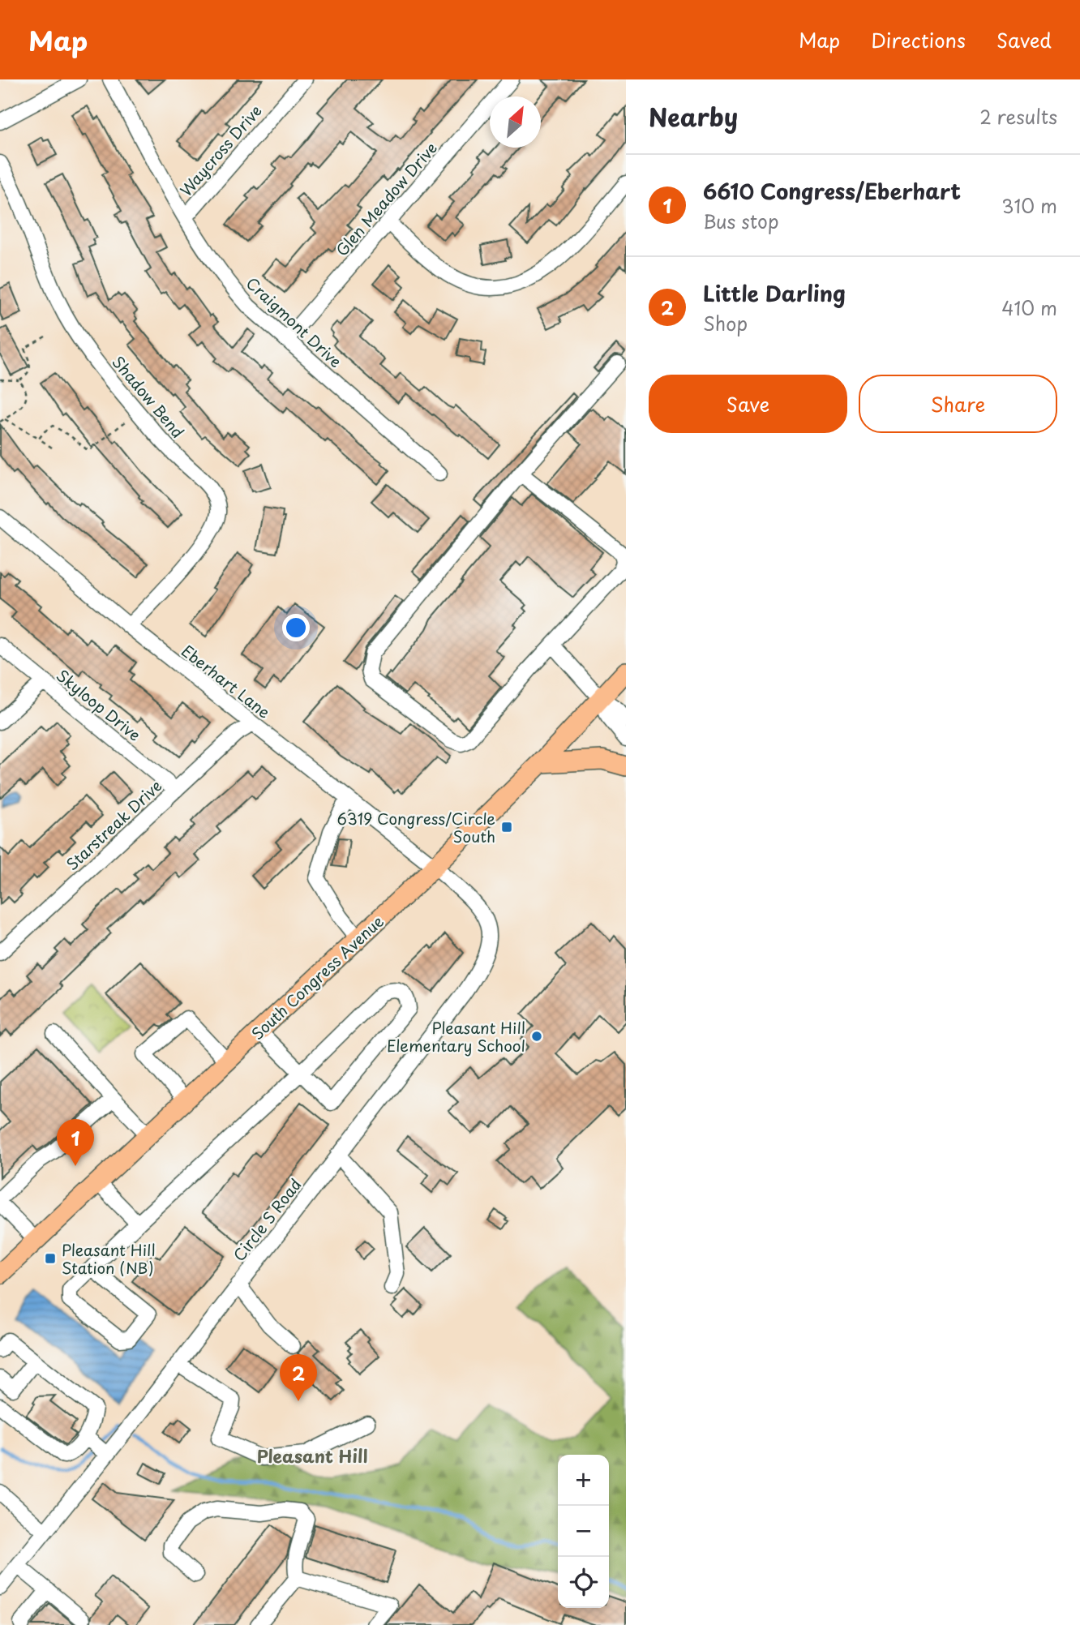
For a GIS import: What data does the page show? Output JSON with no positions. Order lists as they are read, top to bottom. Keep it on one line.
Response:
{"streets":{"main road":["South Congress Avenue"],"street":["Waycross Drive","Glen Meadow Drive","Craigmont Drive","Shadow Bend","Eberhart Lane","Skyloop Drive","Starstreak Drive","Circle S Road"]},"crossings":[["Waycross Drive","Craigmont Drive"],["Glen Meadow Drive","Craigmont Drive"],["Shadow Bend","Eberhart Lane"],["Eberhart Lane","Starstreak Drive"],["Eberhart Lane","South Congress Avenue"],["Eberhart Lane","Circle S Road"],["Skyloop Drive","Starstreak Drive"],["South Congress Avenue","Circle S Road"]],"districts":["Pleasant Hill"],"places":{"transit":["6319 Congress/Circle South","Pleasant Hill Station (NB)"],"other":["Pleasant Hill Elementary School"]},"north":"top right","page":{"header":"Map","nav":["Map","Directions","Saved"],"heading":["Nearby","2 results"],"list":[{"mark":"1","name":"6610 Congress/Eberhart","note":"Bus stop","value":"310 m"},{"mark":"2","name":"Little Darling","note":"Shop","value":"410 m"}],"buttons":["Save","Share"],"pins":["1","2"],"map_buttons":["+","−"]}}
